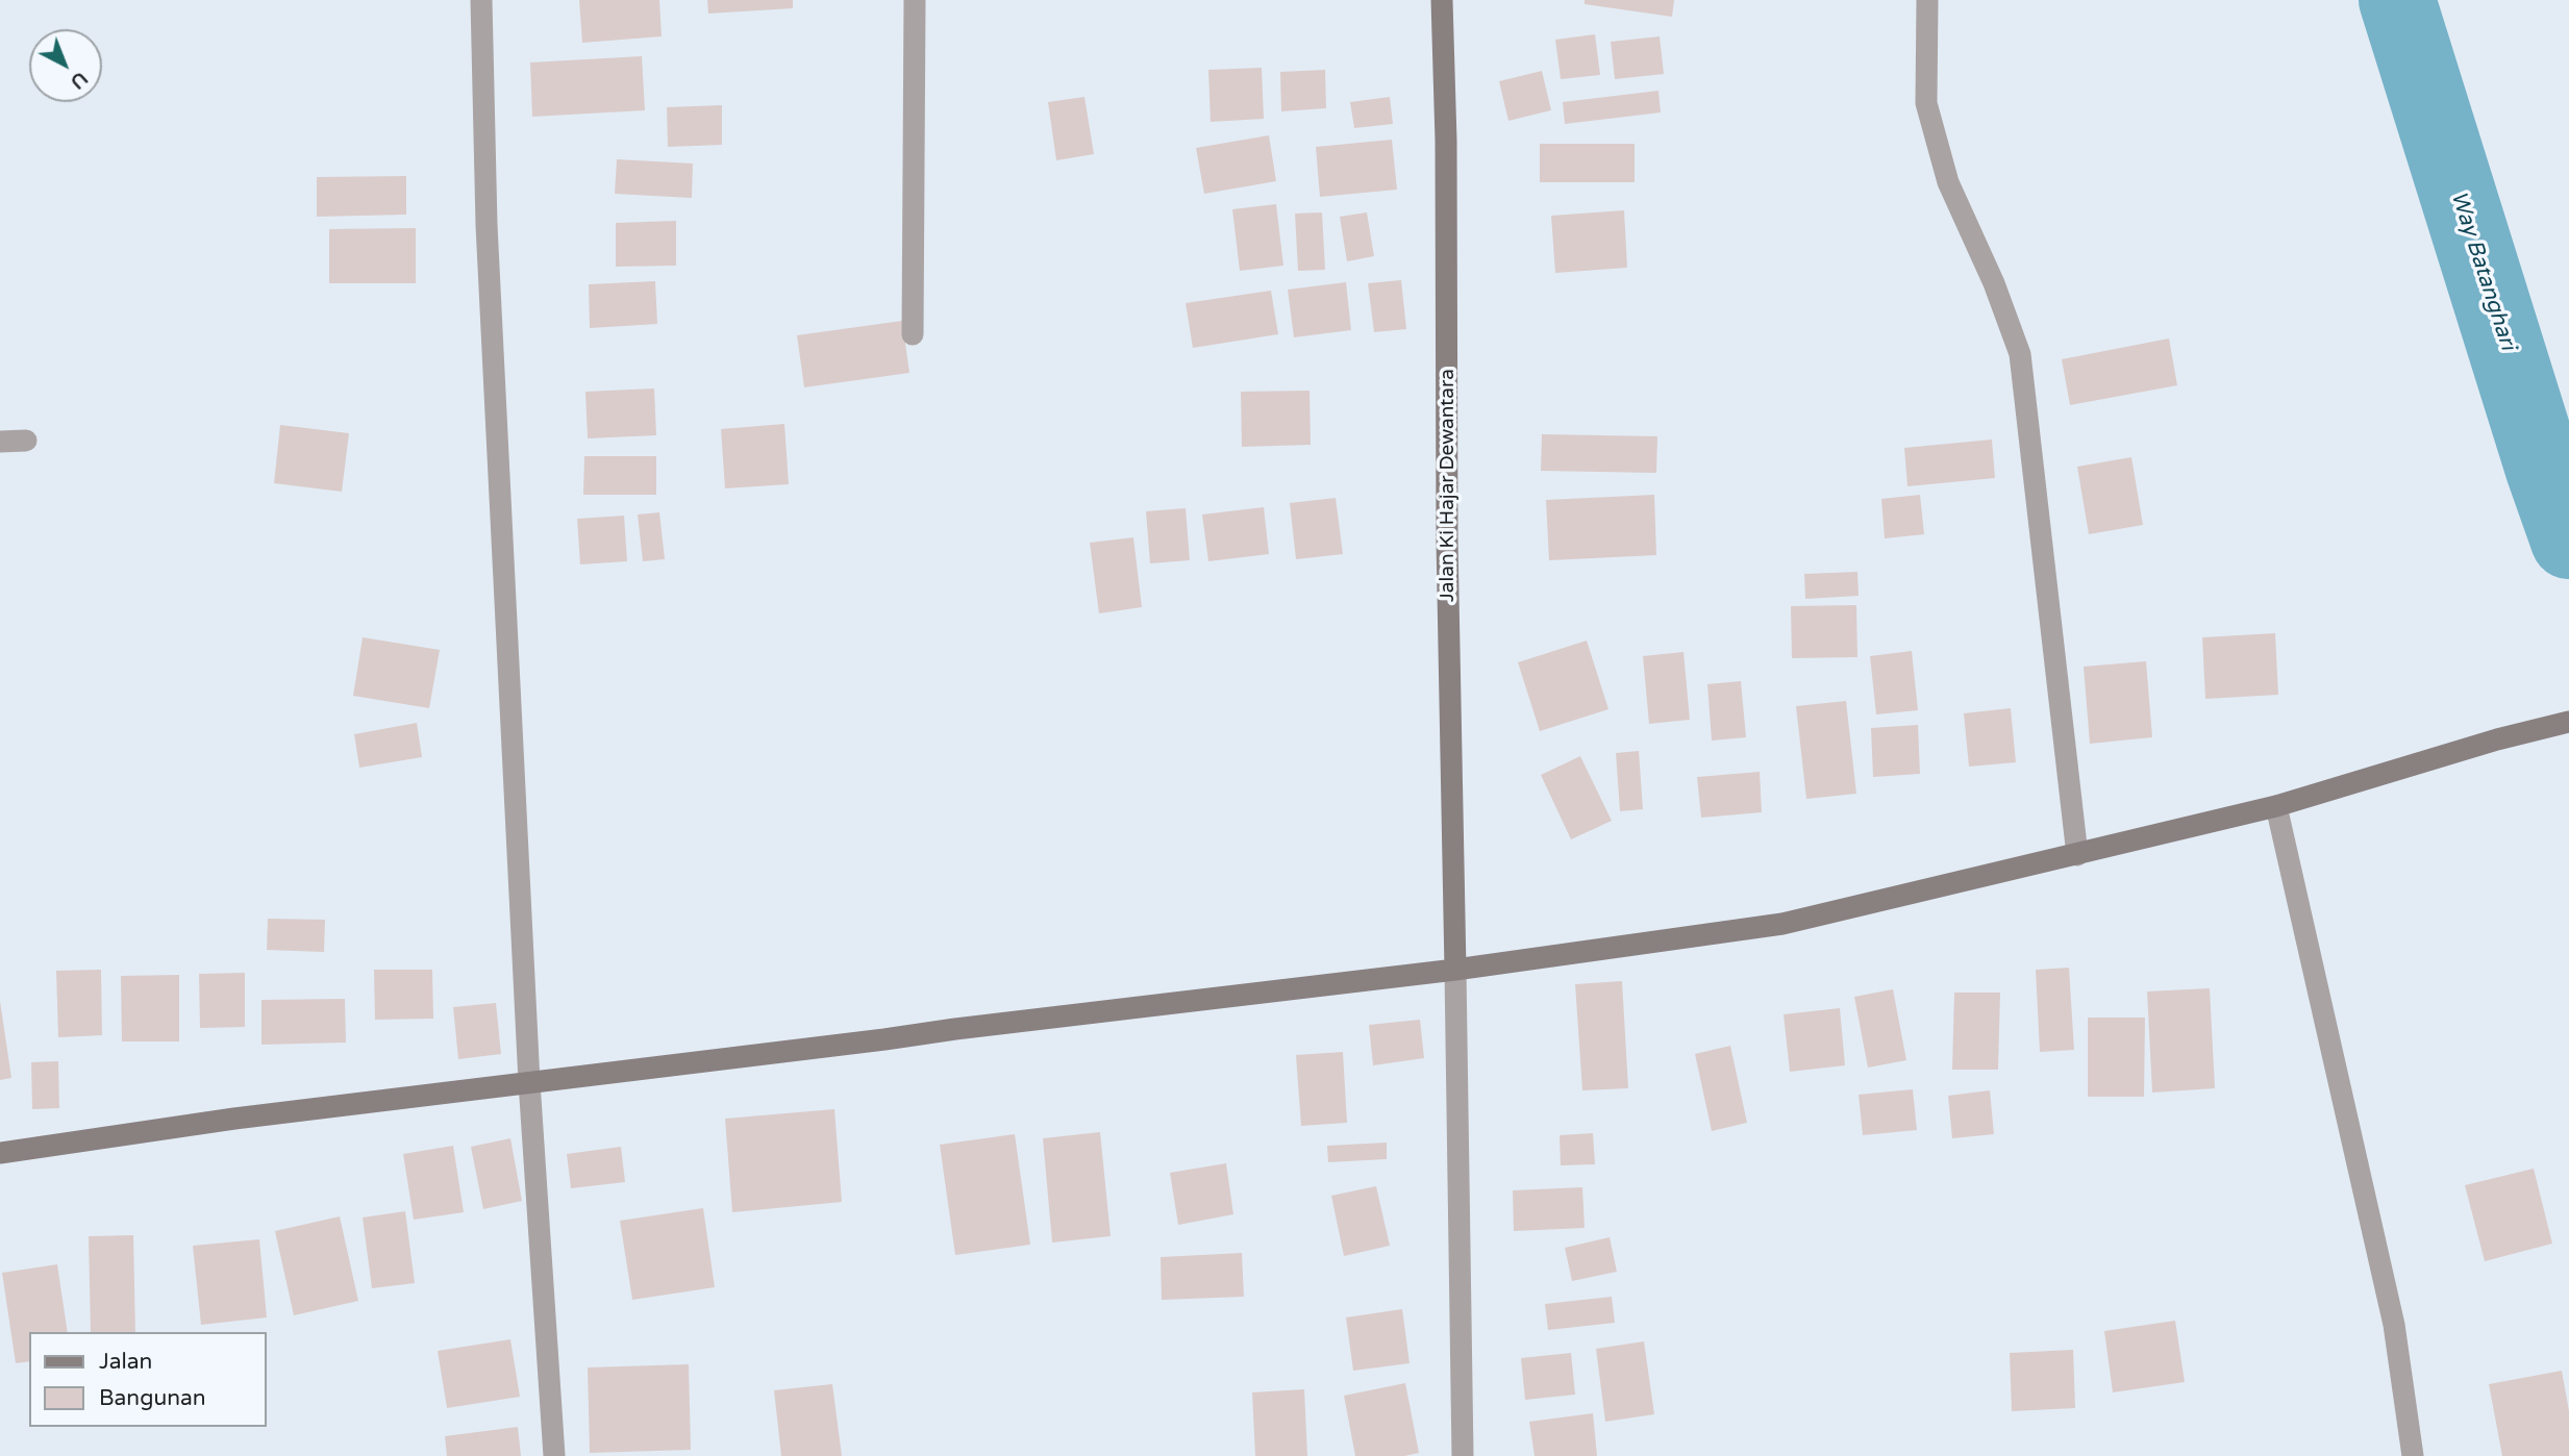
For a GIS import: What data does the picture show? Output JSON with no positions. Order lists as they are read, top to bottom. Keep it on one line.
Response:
{"streets":{"main road":["Jalan Ki Hajar Dewantara"]},"water":["Way Batanghari"],"legend":["Jalan","Bangunan"],"north":"bottom right"}
